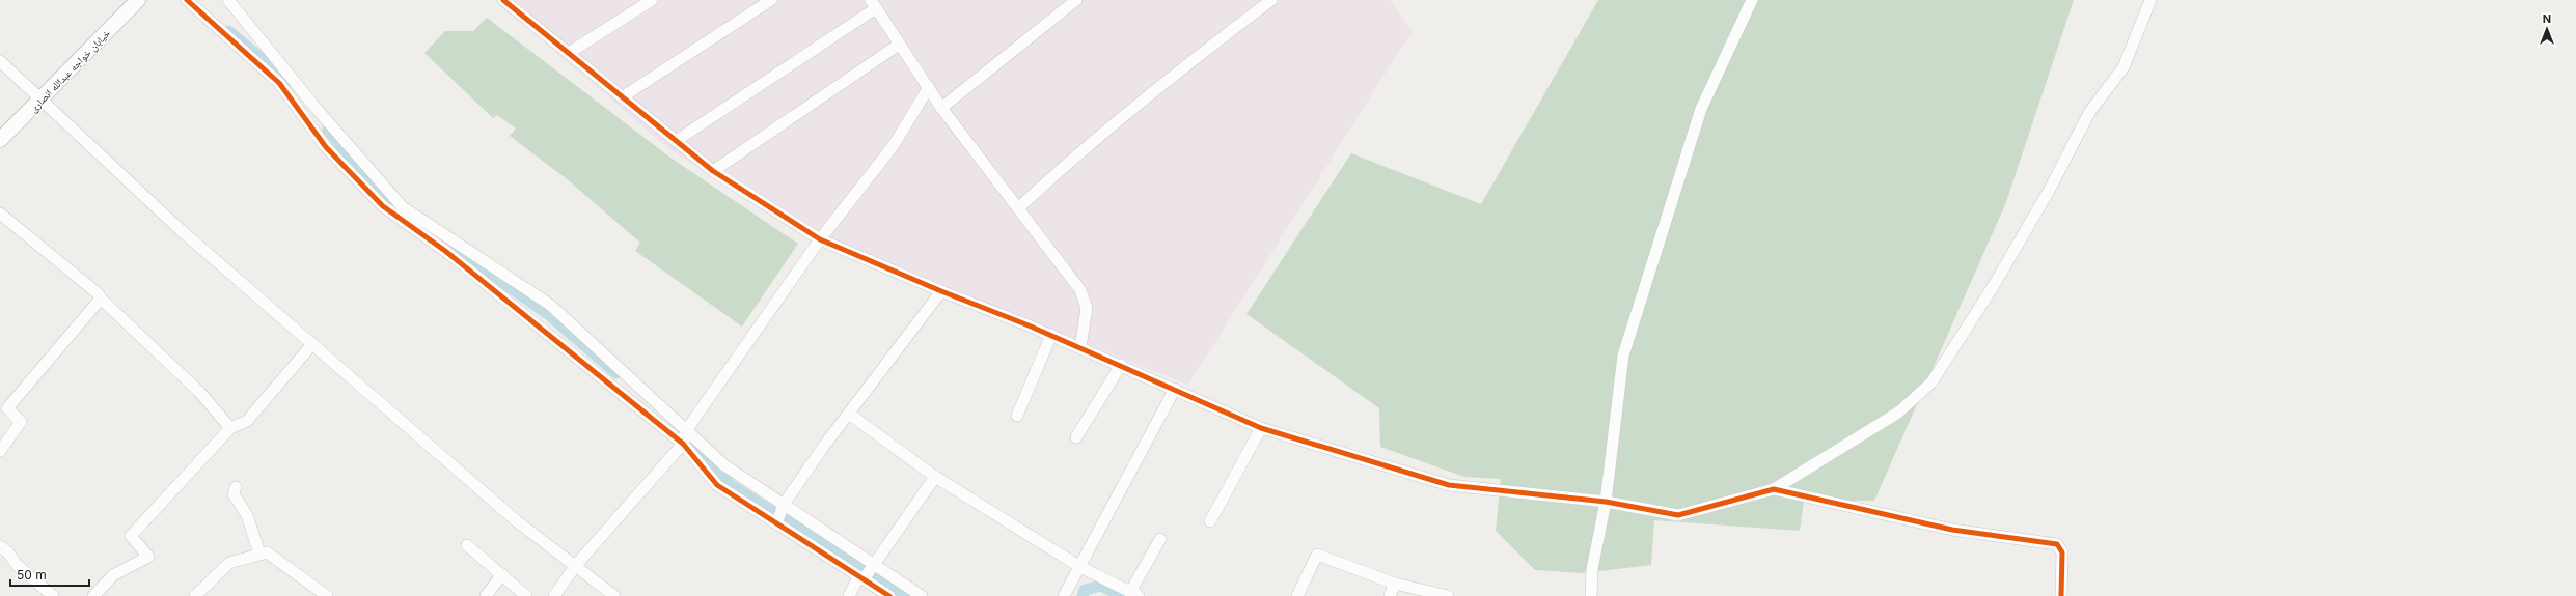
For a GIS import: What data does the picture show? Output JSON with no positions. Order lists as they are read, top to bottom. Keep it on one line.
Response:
{"streets":{"street":["خیابان خواجه عبدالله انصاری"]},"scale_bar":"50 m","north":"top"}
